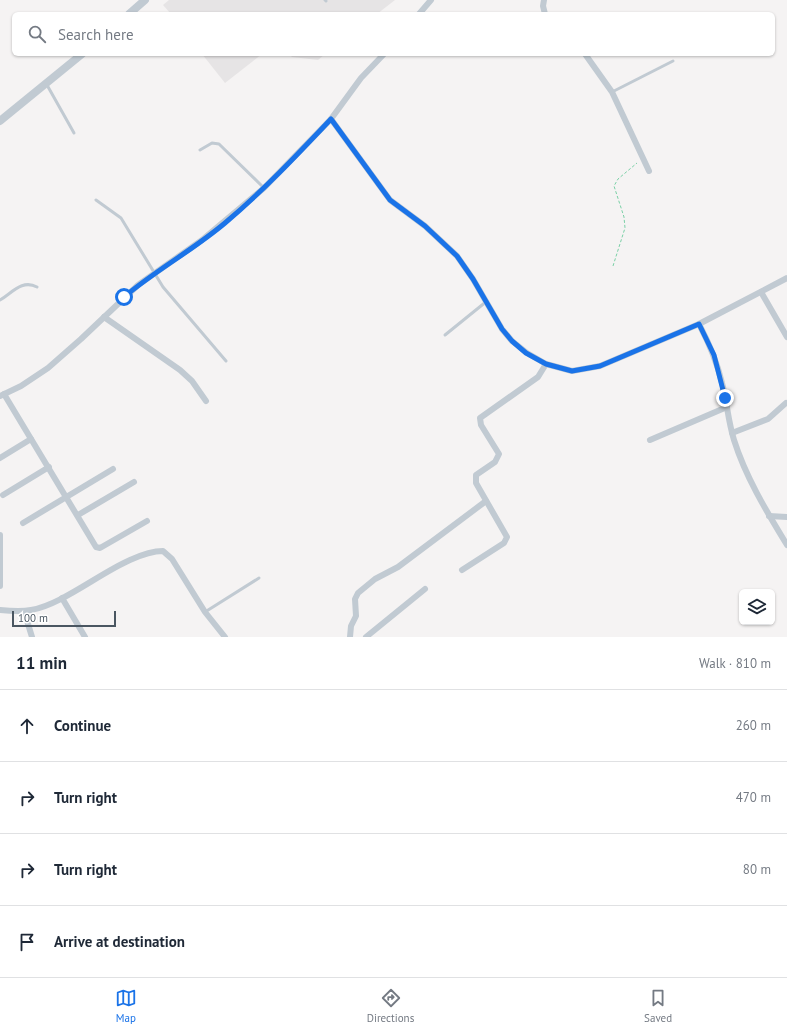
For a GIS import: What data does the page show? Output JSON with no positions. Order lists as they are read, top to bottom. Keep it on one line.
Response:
{"scale_bar":"100 m","page":{"search":"Search here","scale":"100 m","heading":["11 min","Walk · 810 m"],"list":[["Continue","260 m"],["Turn right","470 m"],["Turn right","80 m"],"Arrive at destination"],"nav":["Map","Directions","Saved"]}}
